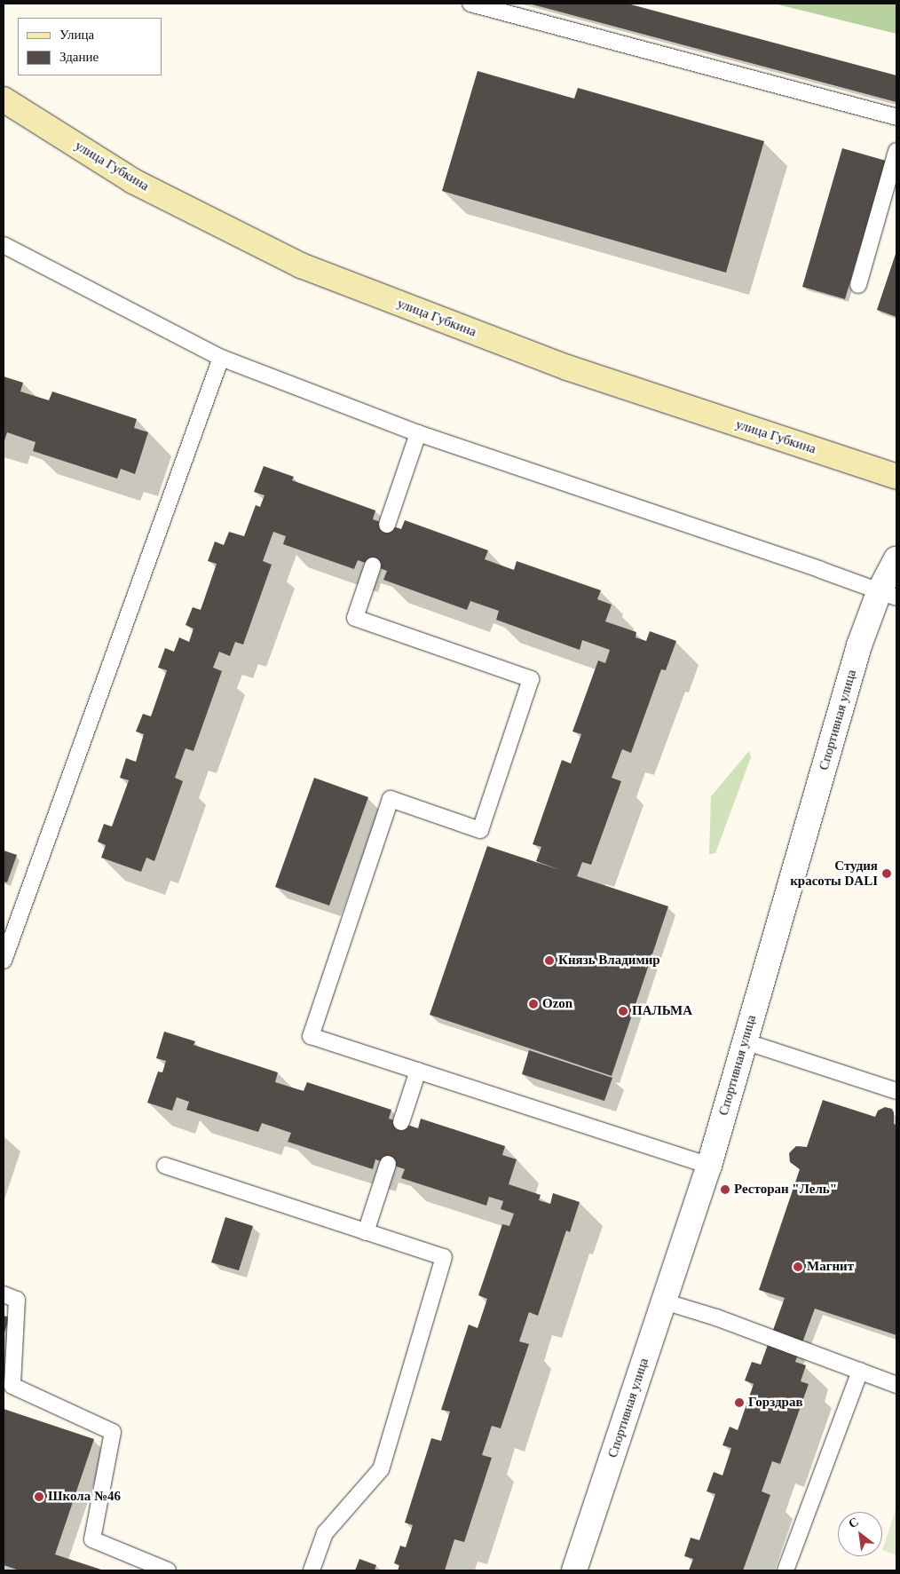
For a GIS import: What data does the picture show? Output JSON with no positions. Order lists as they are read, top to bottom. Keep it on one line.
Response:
{"streets":{"main road":["улица Губкина"],"street":["Спортивная улица"]},"places":["Студия красоты DALI","Князь Владимир","Ozon","ПАЛЬМА","Ресторан \"Лель\"","Магнит","Горздрав","Школа №46"],"legend":["Улица","Здание"],"north":"top left"}
